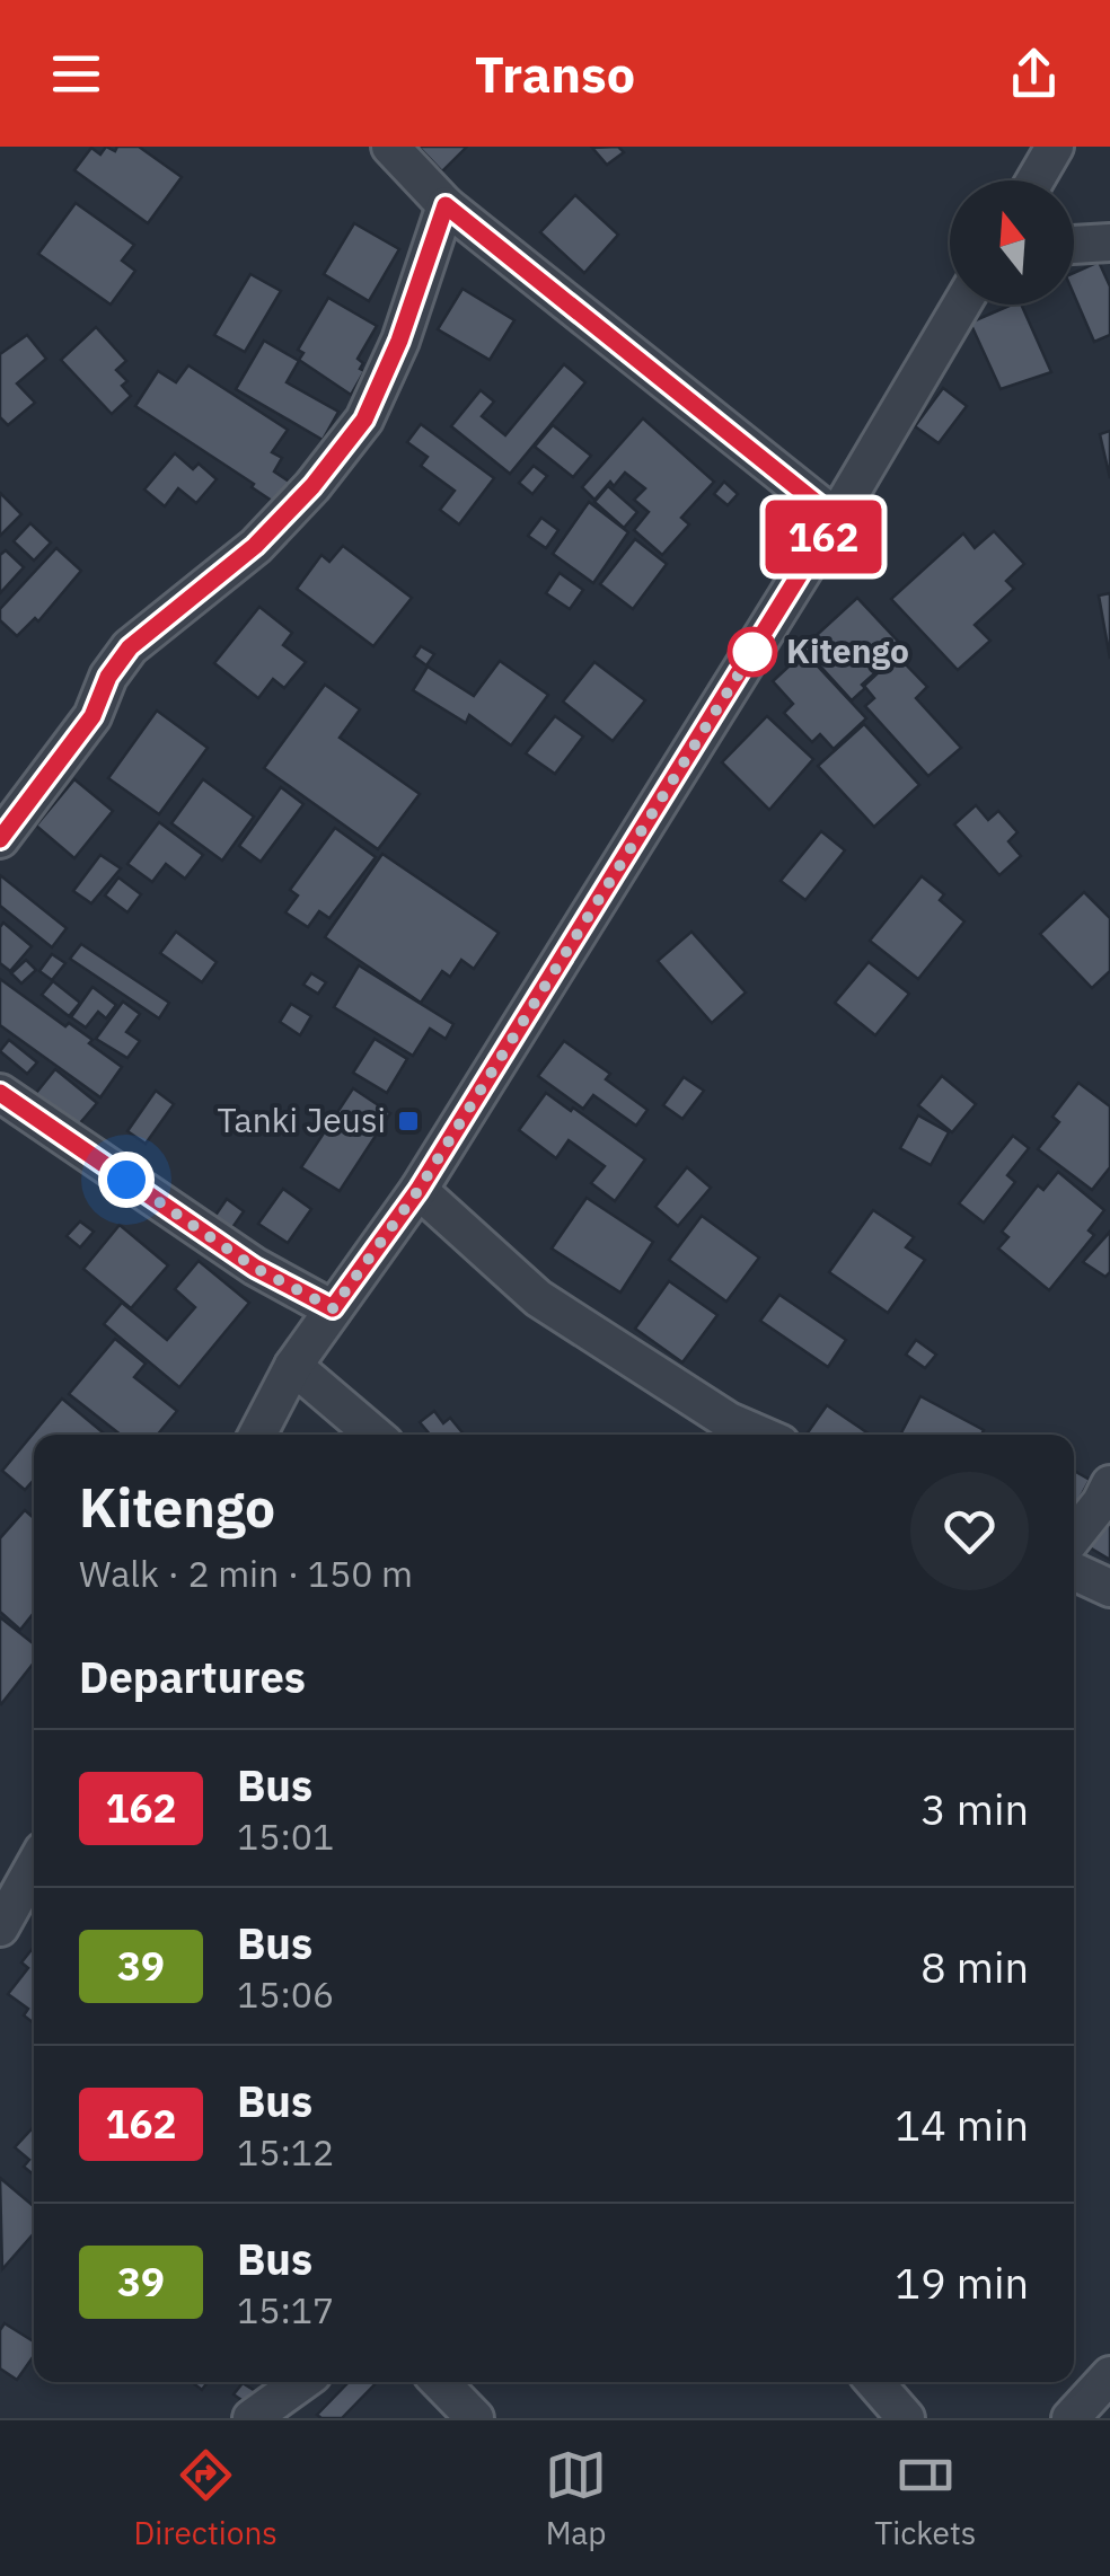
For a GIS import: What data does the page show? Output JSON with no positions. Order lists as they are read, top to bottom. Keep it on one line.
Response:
{"places":{"other":["Kitengo"],"transit":["Tanki Jeusi"]},"lines":["bus line 162"],"north":"top","page":{"header":"Transo","on_map":"162","heading":[["Kitengo","Walk · 2 min · 150 m"],"Departures"],"list":[{"mark":"162","name":"Bus","note":"15:01","value":"3 min"},{"mark":"39","name":"Bus","note":"15:06","value":"8 min"},{"mark":"162","name":"Bus","note":"15:12","value":"14 min"},{"mark":"39","name":"Bus","note":"15:17","value":"19 min"}],"tabs":["Directions","Map","Tickets"]}}
